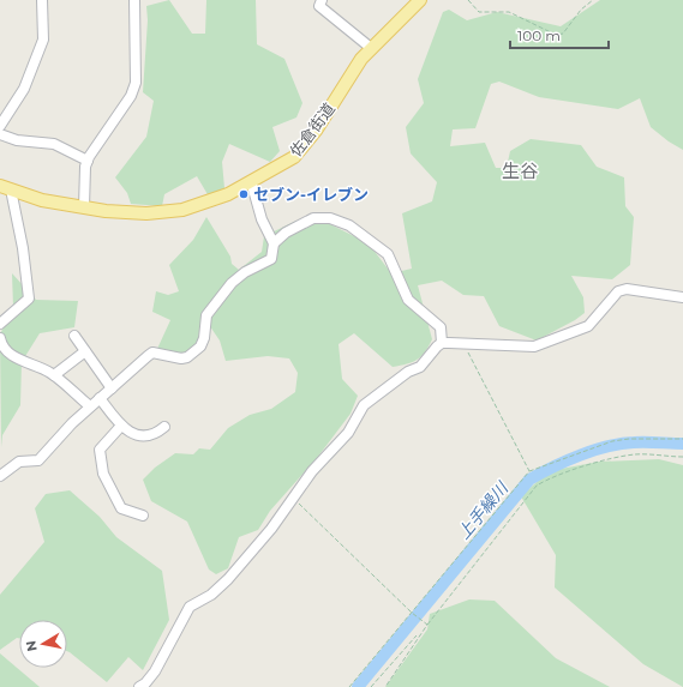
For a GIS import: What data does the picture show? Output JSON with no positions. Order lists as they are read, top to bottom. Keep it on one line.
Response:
{"streets":{"main road":["佐倉街道"]},"districts":["生谷"],"water":["上手繰川"],"places":["セブン-イレブン"],"scale_bar":"100 m","north":"left"}
